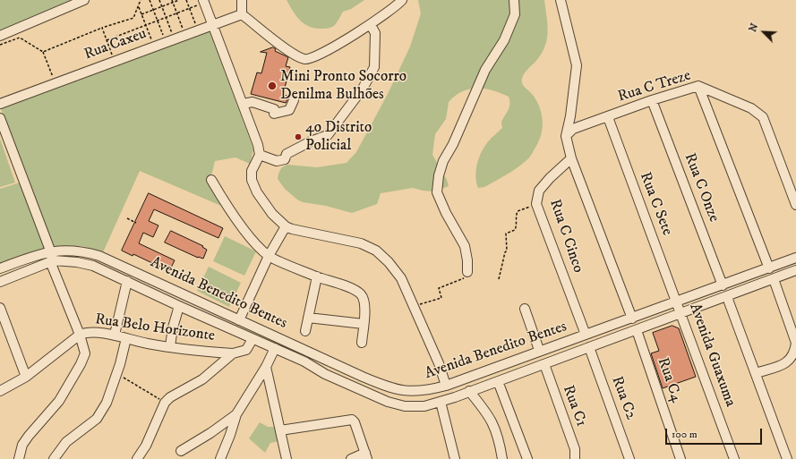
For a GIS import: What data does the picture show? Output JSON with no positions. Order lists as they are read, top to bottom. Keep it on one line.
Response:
{"streets":{"street":["Rua Caxeu","Rua C Treze","Rua C Onze","Rua C Sete","Rua C Cinco","Avenida Benedito Bentes","Rua Belo Horizonte","Avenida Guaxuma","Rua C4","Rua C2","Rua C1"]},"crossings":[["Rua C Treze","Rua C Onze"],["Rua C Treze","Rua C Sete"],["Rua C Onze","Avenida Benedito Bentes"],["Rua C Sete","Avenida Benedito Bentes"],["Rua C Sete","Avenida Guaxuma"],["Rua C Cinco","Avenida Benedito Bentes"],["Avenida Benedito Bentes","Rua Belo Horizonte"],["Avenida Benedito Bentes","Avenida Guaxuma"],["Avenida Benedito Bentes","Rua C4"],["Avenida Benedito Bentes","Rua C2"],["Avenida Benedito Bentes","Rua C1"]],"places":["Mini Pronto Socorro Denilma Bulhões","4o Distrito Policial"],"scale_bar":"100 m","north":"top left"}
